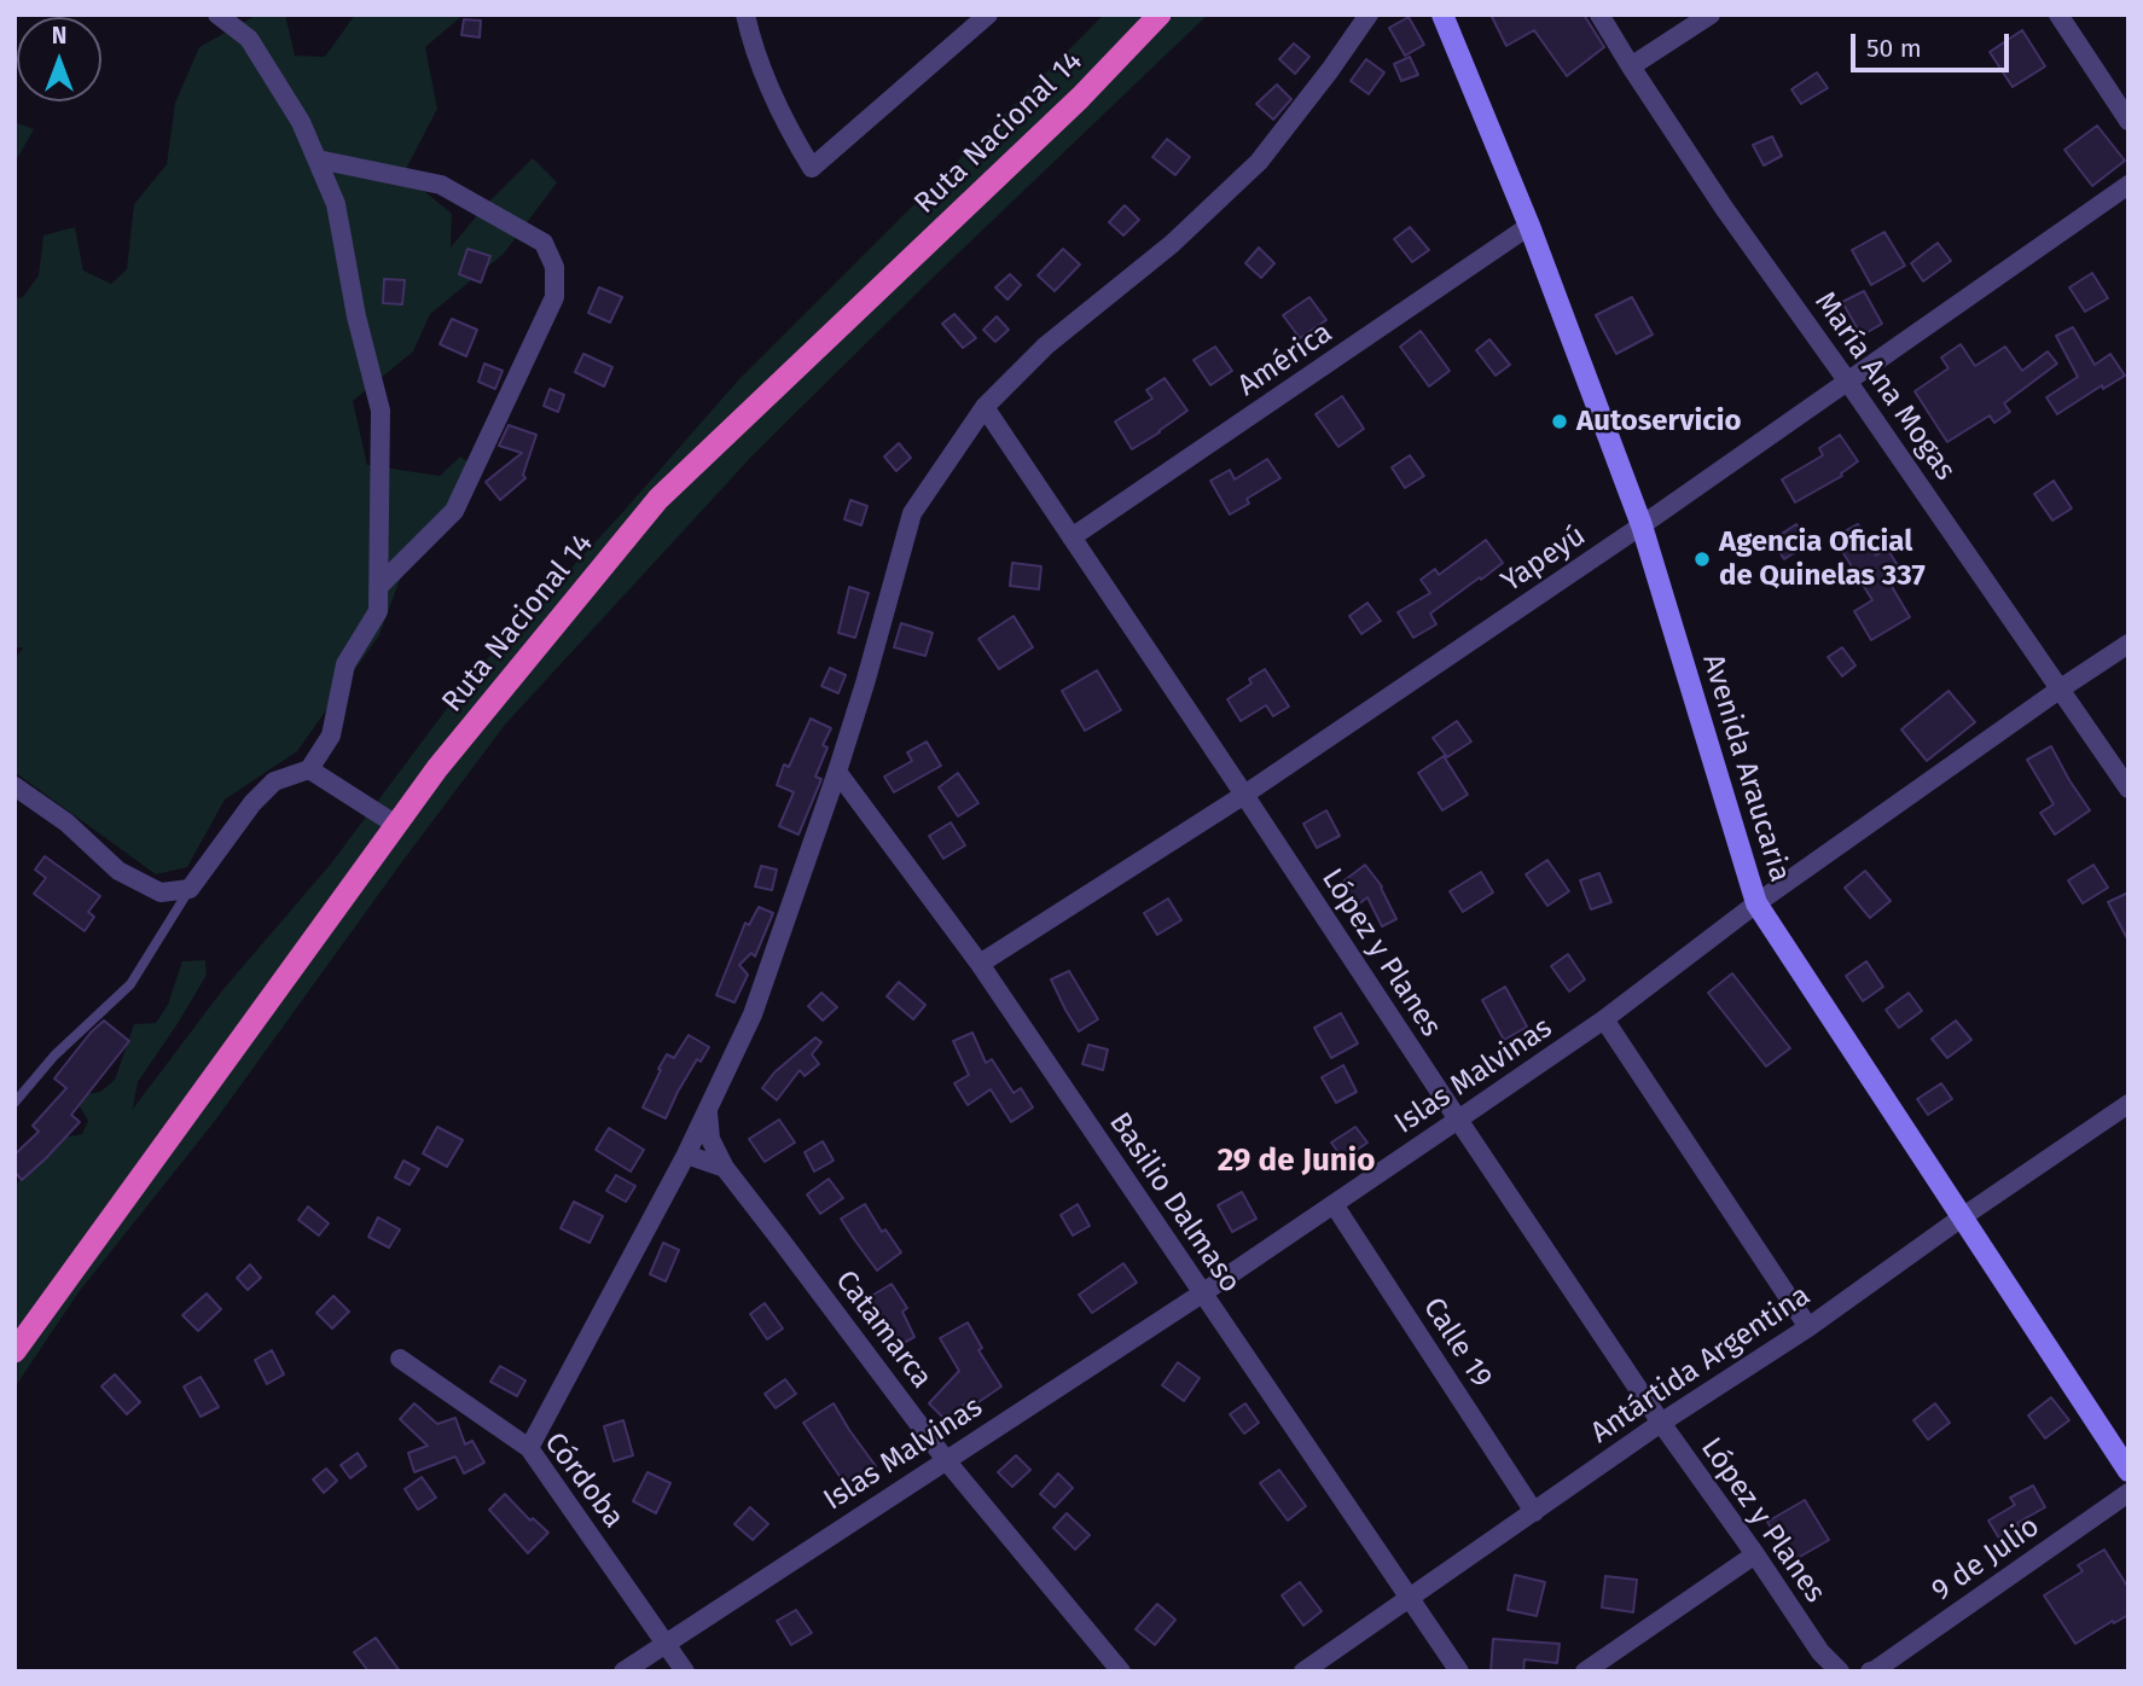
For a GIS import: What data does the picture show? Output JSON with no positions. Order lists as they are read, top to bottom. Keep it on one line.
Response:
{"streets":{"highway":["Ruta Nacional 14"],"main road":["Avenida Araucaria"],"street":["América","María Ana Mogas","Yapeyú","López y Planes","Islas Malvinas","Basilio Dalmaso","Catamarca","Calle 19","Antártida Argentina","Córdoba","9 de Julio"]},"crossings":[["América","Avenida Araucaria"],["América","López y Planes"],["María Ana Mogas","Yapeyú"],["María Ana Mogas","Islas Malvinas"],["Yapeyú","Avenida Araucaria"],["Yapeyú","López y Planes"],["Yapeyú","Basilio Dalmaso"],["Avenida Araucaria","Islas Malvinas"],["Avenida Araucaria","Antártida Argentina"],["López y Planes","Islas Malvinas"],["López y Planes","Antártida Argentina"],["Islas Malvinas","Basilio Dalmaso"],["Islas Malvinas","Catamarca"],["Islas Malvinas","Calle 19"],["Islas Malvinas","Córdoba"],["Basilio Dalmaso","Antártida Argentina"],["Calle 19","Antártida Argentina"]],"districts":["29 de Junio"],"places":["Autoservicio","Agencia Oficial de Quinelas 337"],"scale_bar":"50 m","north":"top"}
